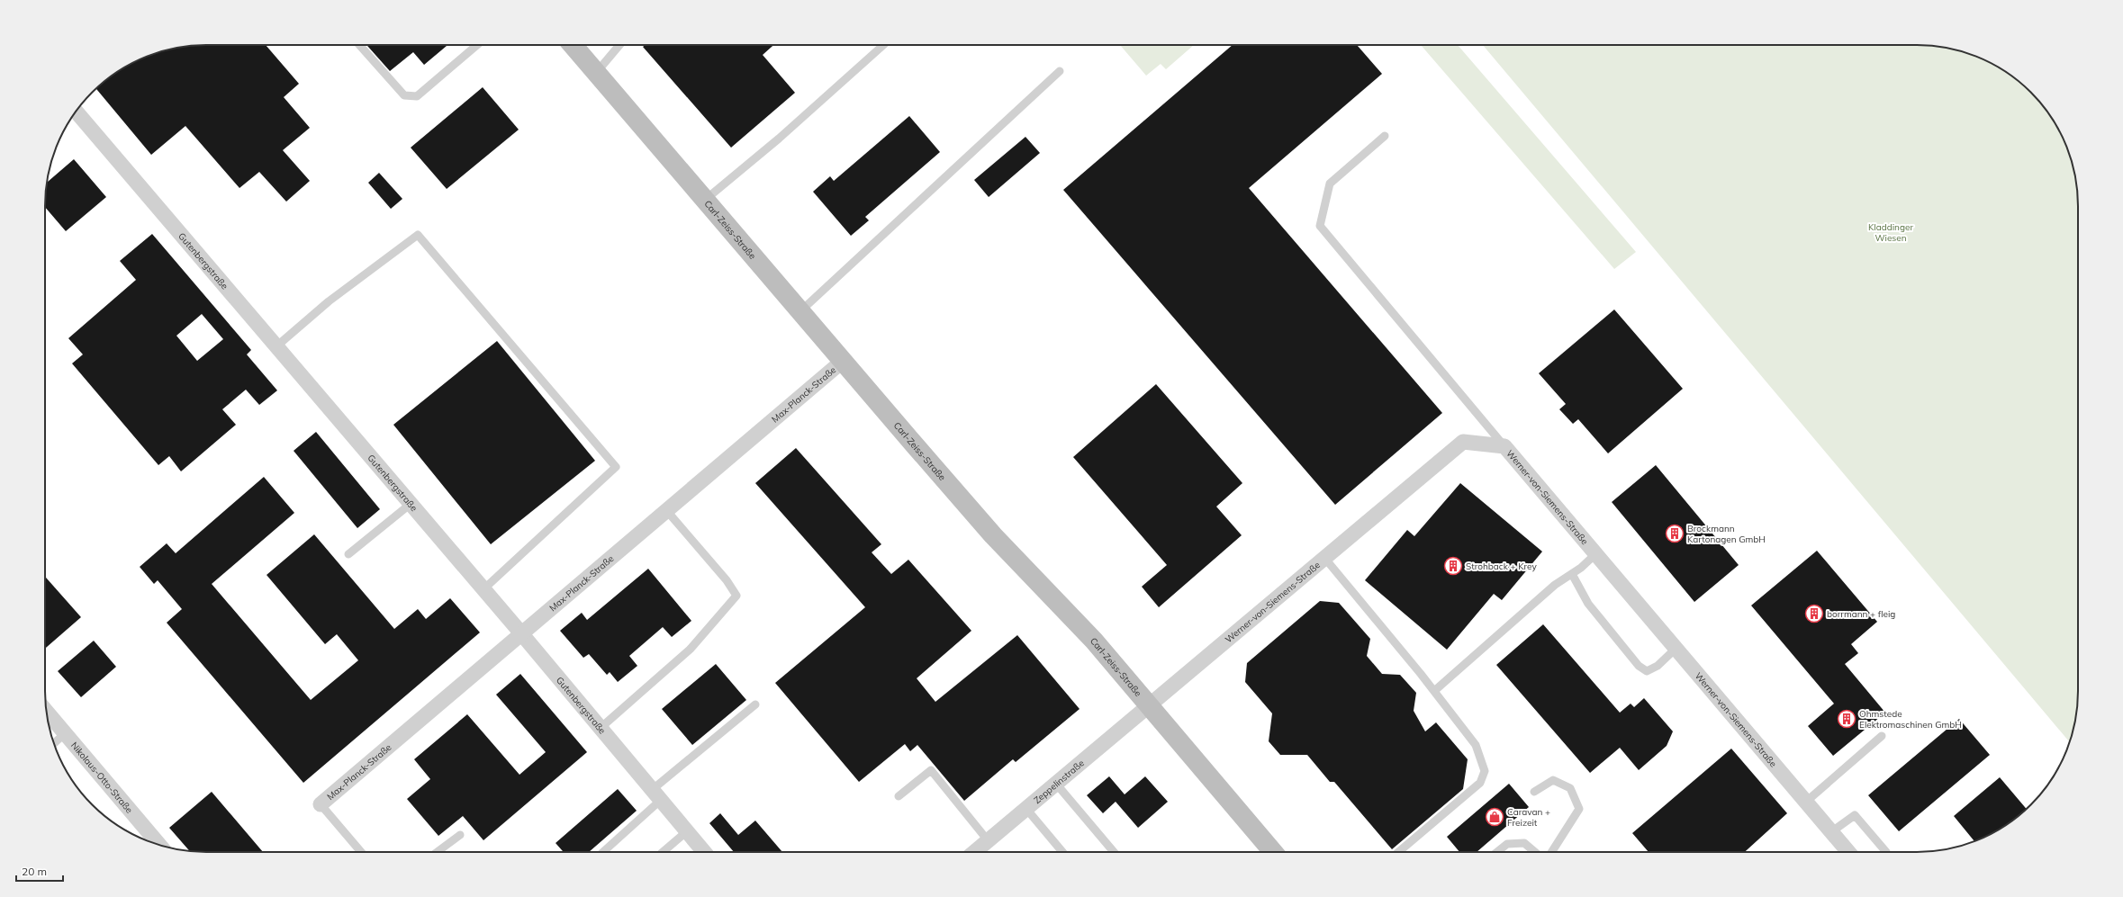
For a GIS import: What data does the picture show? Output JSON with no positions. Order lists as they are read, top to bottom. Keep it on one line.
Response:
{"streets":{"main road":["Carl-Zeiss-Straße"],"street":["Gutenbergstraße","Max-Planck-Straße","Werner-von-Siemens-Straße","Nikolaus-Otto-Straße","Zeppelinstraße"]},"crossings":[["Carl-Zeiss-Straße","Max-Planck-Straße"],["Carl-Zeiss-Straße","Werner-von-Siemens-Straße"],["Carl-Zeiss-Straße","Zeppelinstraße"],["Gutenbergstraße","Max-Planck-Straße"],["Werner-von-Siemens-Straße","Zeppelinstraße"]],"parks":["Kladdinger Wiesen"],"places":{"building":["Brockmann Kartonagen GmbH","Strohback + Krey","borrmann + fleig","Ohmstede Elektromaschinen GmbH"],"shop":["Caravan + Freizeit"]},"scale_bar":"20 m"}
